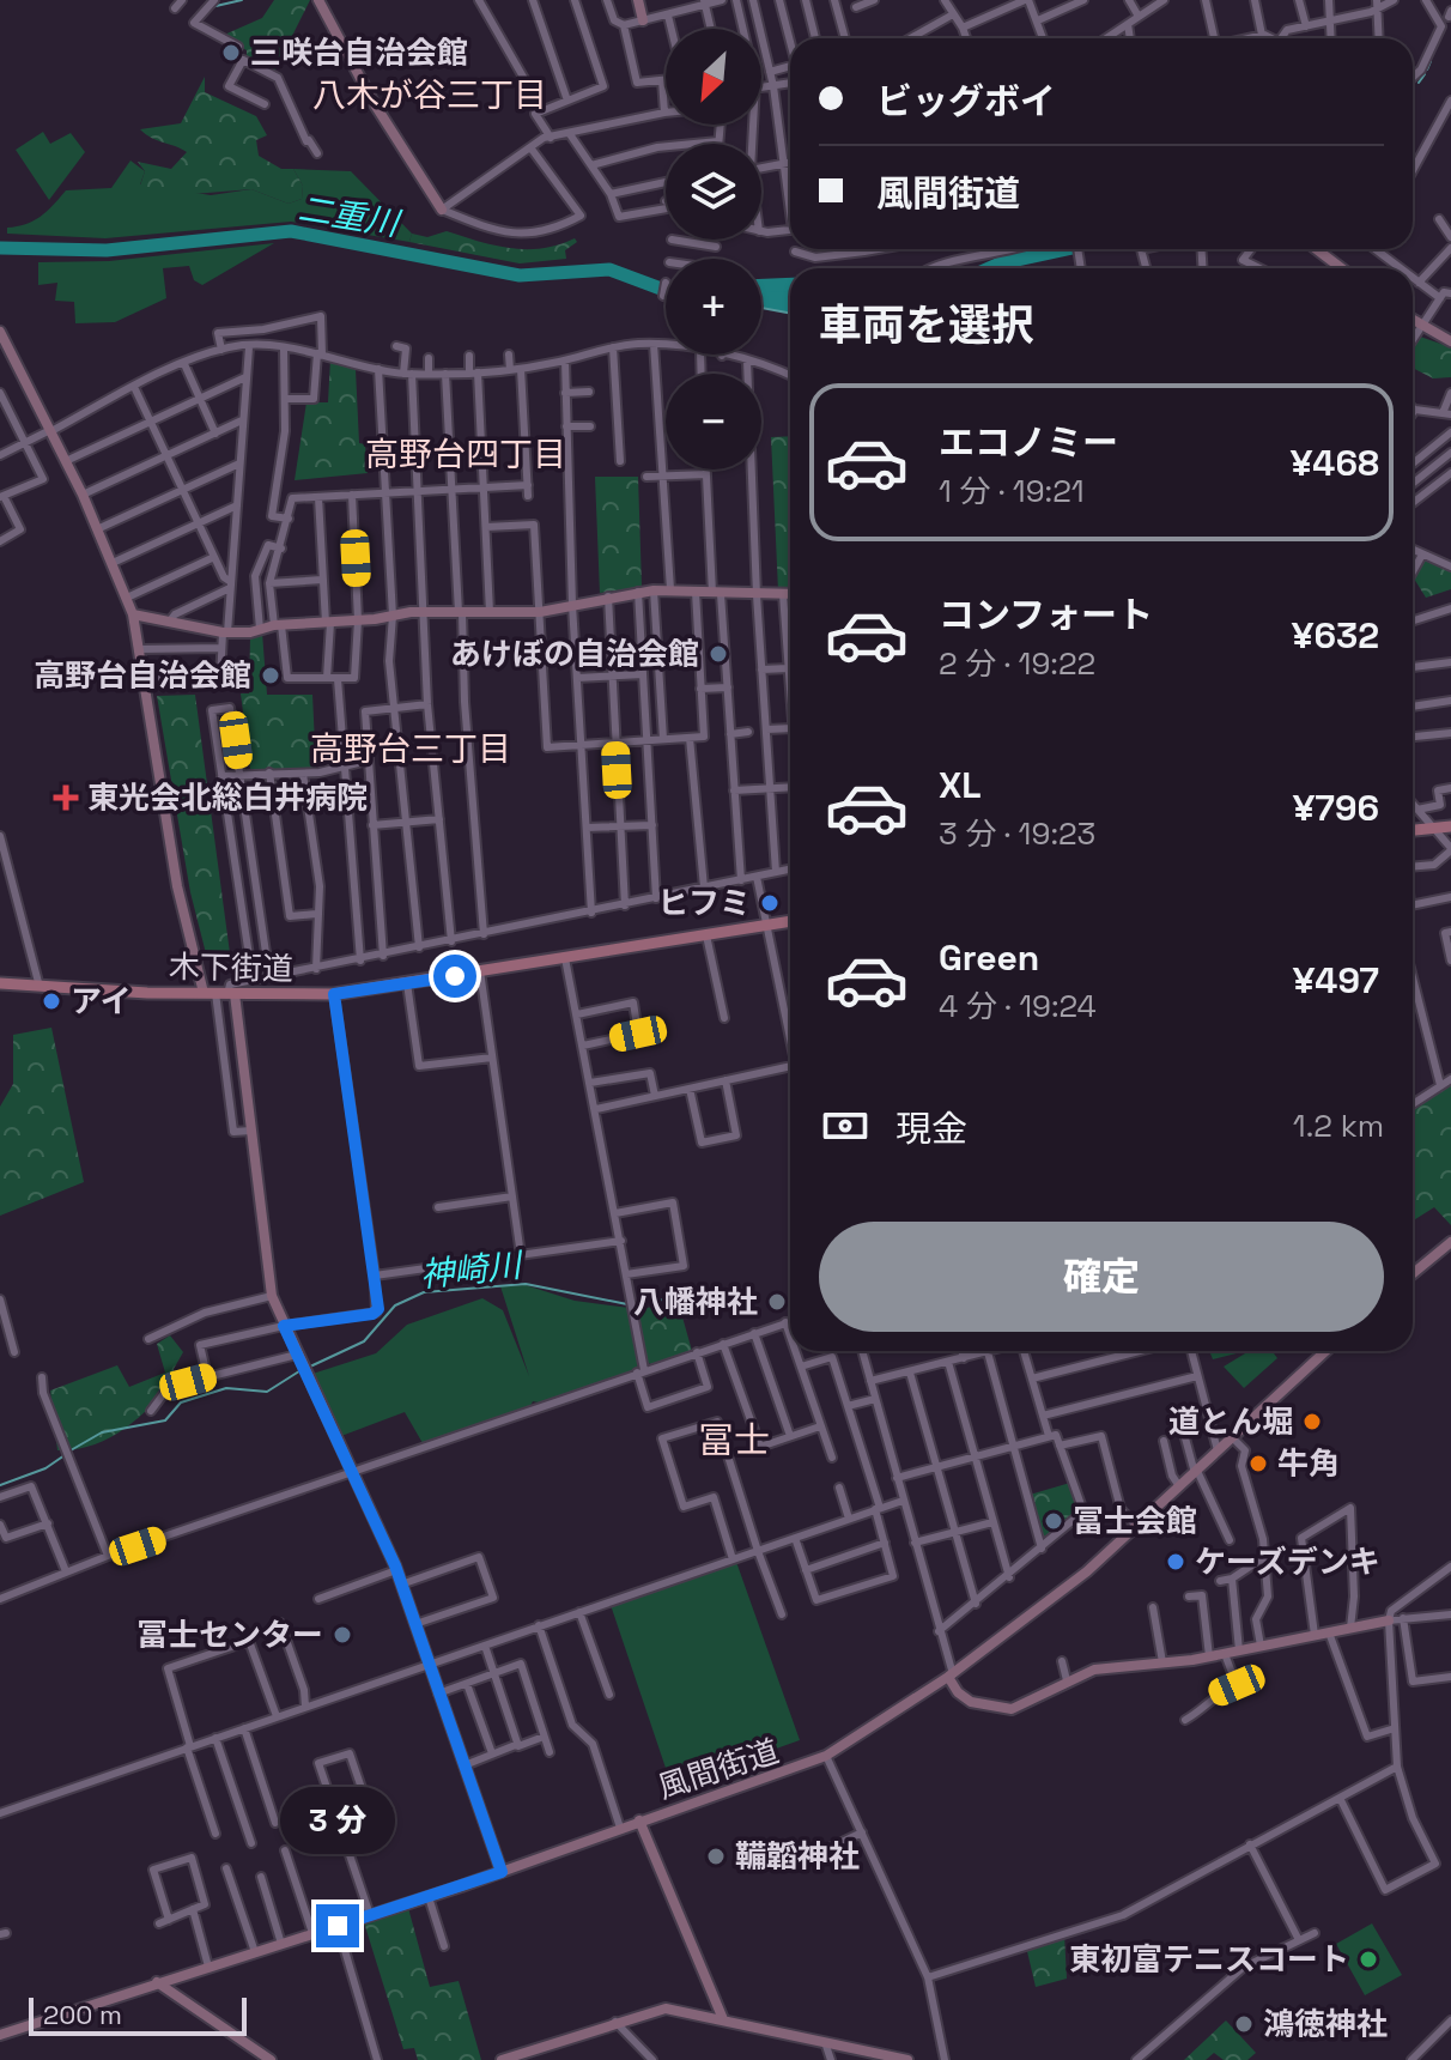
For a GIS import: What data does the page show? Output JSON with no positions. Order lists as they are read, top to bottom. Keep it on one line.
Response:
{"streets":{"main road":["木下街道"],"street":["風間街道"]},"districts":["八木が谷三丁目","高野台四丁目","高野台三丁目","冨士"],"water":["二重川","神崎川"],"places":{"other":["三咲台自治会館","あけぼの自治会館","高野台自治会館","ヒフミ","アイ","八幡神社","道とん堀","牛角","冨士会館","ケーズデンキ","冨士センター","鞴韜神社","東初富テニスコート","鴻徳神社"],"health":["東光会北総白井病院"]},"scale_bar":"200 m","north":"bottom left","page":{"map_buttons":["+","−"],"banner":["ビッグボイ","風間街道"],"heading":"車両を選択","list":[{"name":"エコノミー","note":"1 分 · 19:21","value":"¥468"},{"name":"コンフォート","note":"2 分 · 19:22","value":"¥632"},{"name":"XL","note":"3 分 · 19:23","value":"¥796"},{"name":"Green","note":"4 分 · 19:24","value":"¥497"}],"pay":["現金","1.2 km"],"buttons":"確定","bubble":"3 分","scale":"200 m"}}
